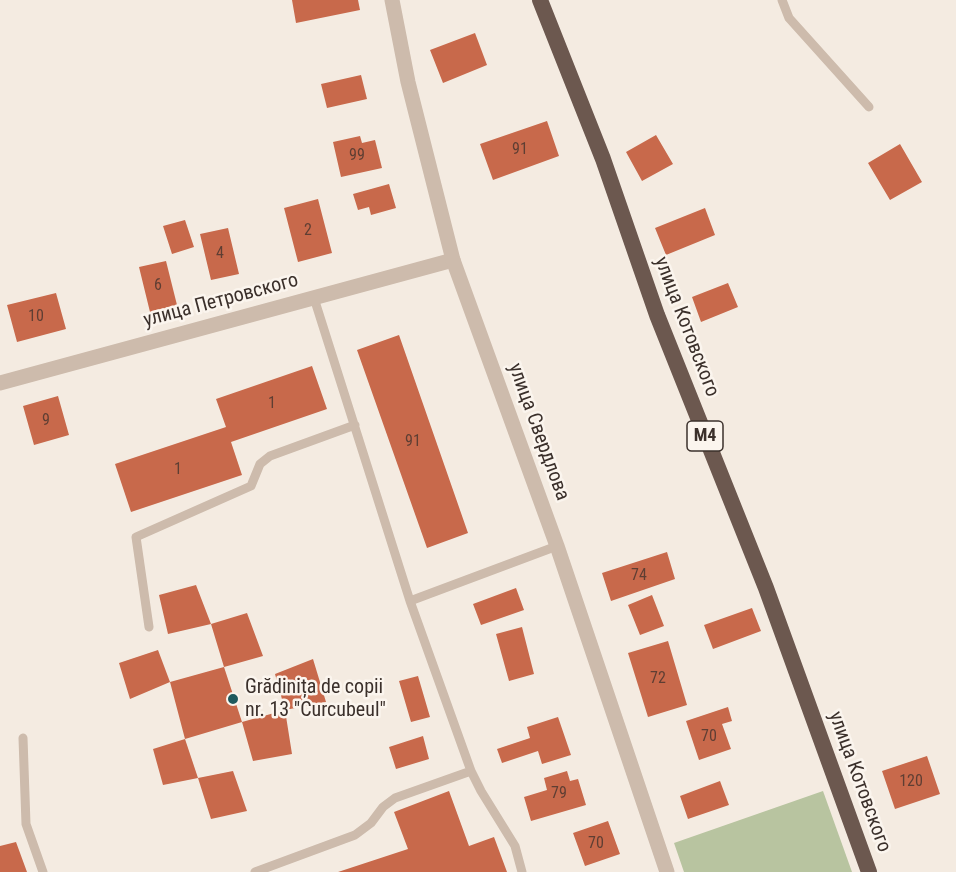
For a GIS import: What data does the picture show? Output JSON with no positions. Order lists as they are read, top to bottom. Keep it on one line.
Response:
{"streets":{"highway":["улица Котовского","M4"],"street":["улица Петровского","улица Свердлова"]},"crossings":[["улица Петровского","улица Свердлова"]],"places":["Grădinița de copii nr. 13 \"Curcubeul\""],"house_numbers":["91","99","2","4","6","10","1","9","91","1","74","72","70","120","79","70"]}
